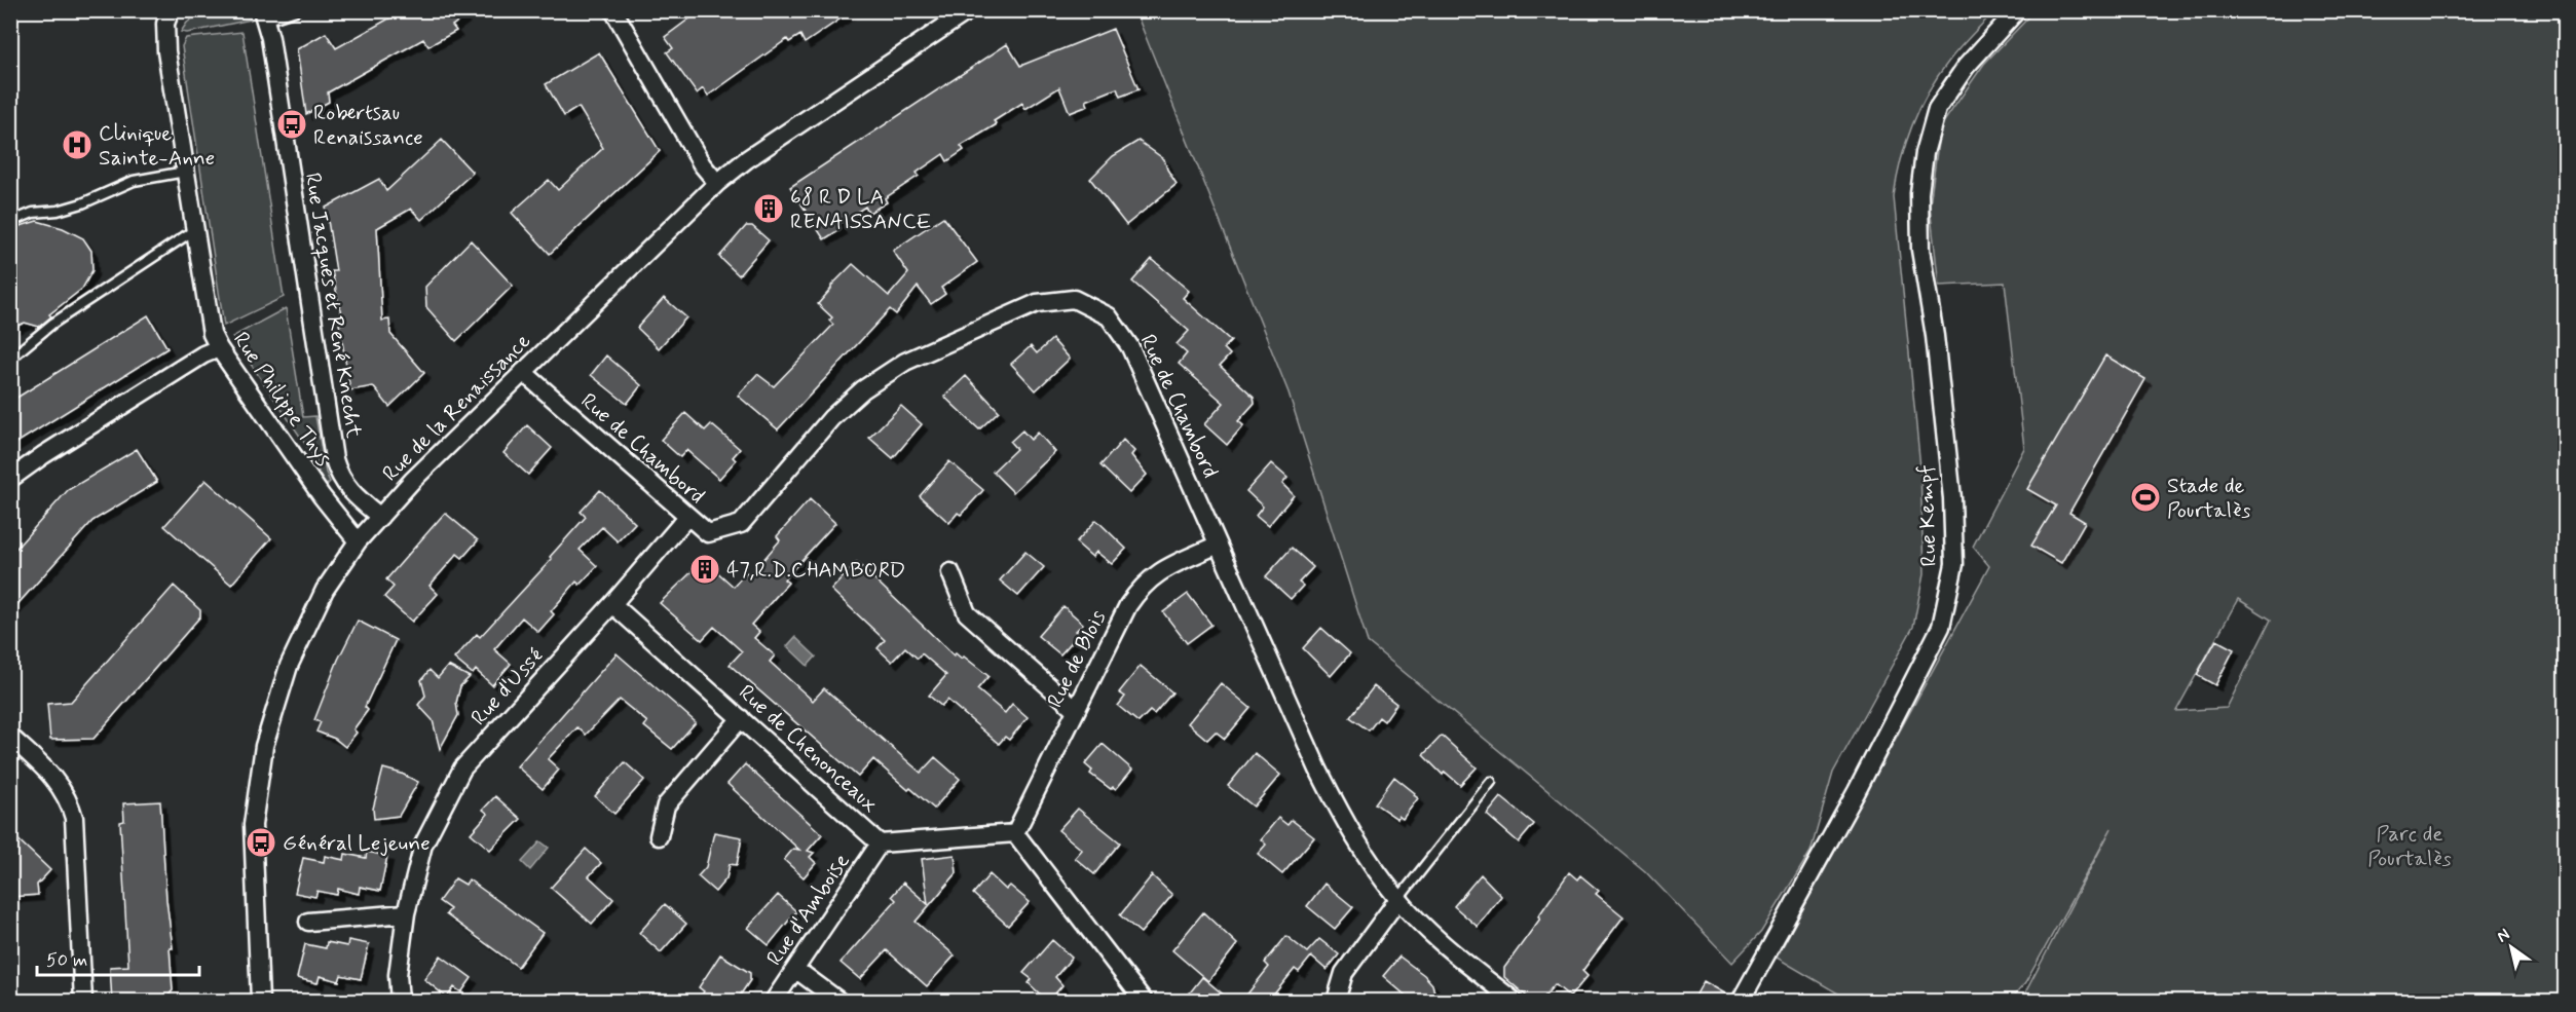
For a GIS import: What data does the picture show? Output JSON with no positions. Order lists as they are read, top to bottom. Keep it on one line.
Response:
{"streets":{"street":["Rue Jacques et René Knecht","Rue Philippe Thys","Rue de Chambord","Rue de la Renaissance","Rue Kempf","Rue de Blois","Rue d'Ussé","Rue de Chenonceaux","Rue d'Amboise"]},"crossings":[["Rue Jacques et René Knecht","Rue de la Renaissance"],["Rue Philippe Thys","Rue de la Renaissance"],["Rue de Chambord","Rue de la Renaissance"],["Rue de Chambord","Rue de Blois"],["Rue de Chambord","Rue d'Ussé"],["Rue de Blois","Rue de Chenonceaux"],["Rue d'Ussé","Rue de Chenonceaux"],["Rue de Chenonceaux","Rue d'Amboise"]],"parks":["Parc de Pourtalès"],"places":{"bus stop":["Robertsau Renaissance","Général Lejeune"],"hospital":["Clinique Sainte-Anne"],"building":["68 R D LA RENAISSANCE","47,R.D.CHAMBORD"],"sports":["Stade de Pourtalès"]},"scale_bar":"50 m","north":"top left"}
